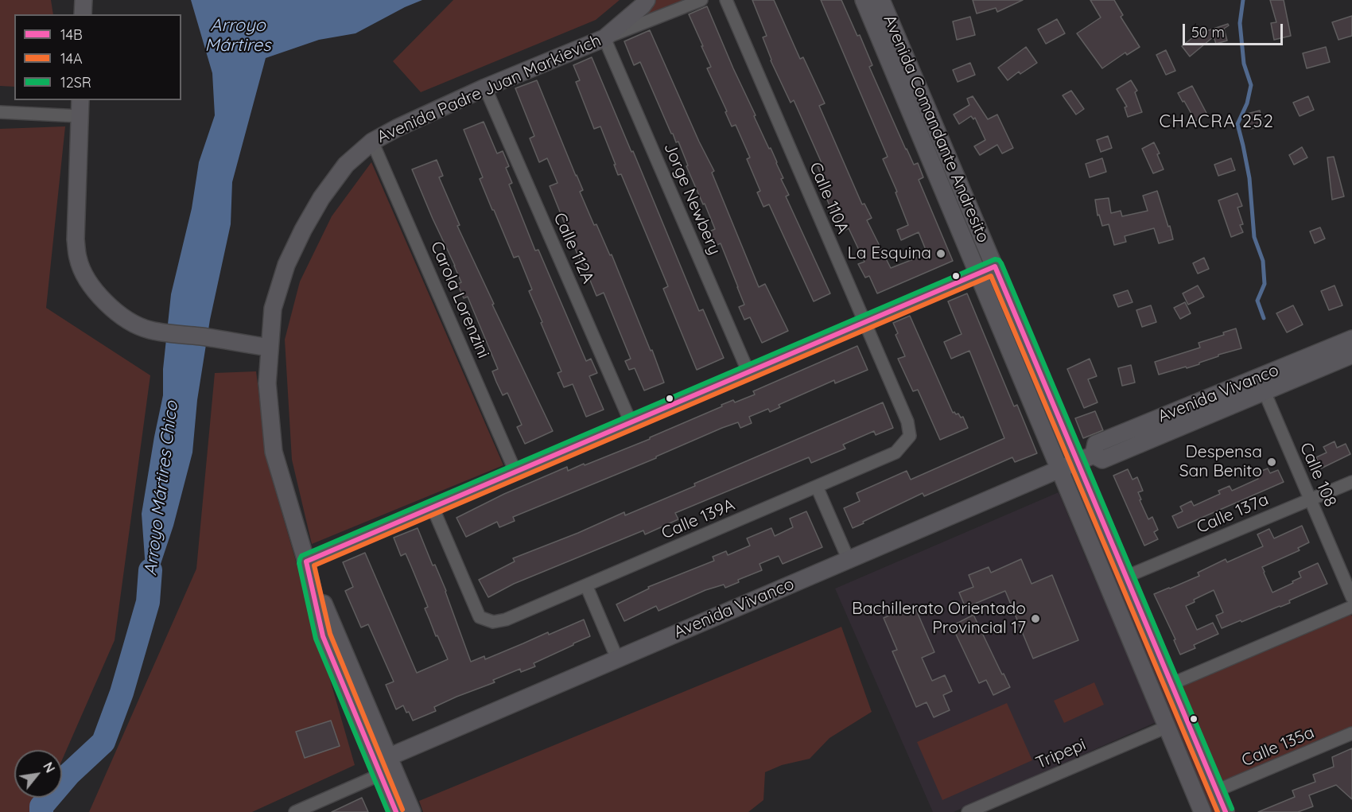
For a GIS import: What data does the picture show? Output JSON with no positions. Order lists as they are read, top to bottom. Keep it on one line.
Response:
{"streets":{"main road":["Avenida Padre Juan Markievich","Avenida Comandante Andresito","Avenida Vivanco"],"street":["Calle 110A","Jorge Newbery","Calle 112A","Carola Lorenzini","Calle 108","Calle 137a","Calle 139A","Calle 135a","Tripepi"]},"crossings":[["Avenida Padre Juan Markievich","Jorge Newbery"],["Avenida Padre Juan Markievich","Calle 112A"],["Avenida Padre Juan Markievich","Carola Lorenzini"],["Avenida Padre Juan Markievich","Avenida Vivanco"],["Avenida Comandante Andresito","Avenida Vivanco"],["Avenida Comandante Andresito","Calle 137a"],["Avenida Comandante Andresito","Calle 135a"],["Avenida Comandante Andresito","Tripepi"],["Calle 110A","Calle 139A"],["Avenida Vivanco","Calle 108"],["Calle 108","Calle 137a"]],"districts":["CHACRA 252"],"water":["Arroyo Mártires","Arroyo Mártires Chico"],"places":["La Esquina","Despensa San Benito","Bachillerato Orientado Provincial 17"],"lines":["transit line 12SR","transit line 14B","transit line 14A"],"legend":["14B","14A","12SR"],"scale_bar":"50 m","north":"top right"}
